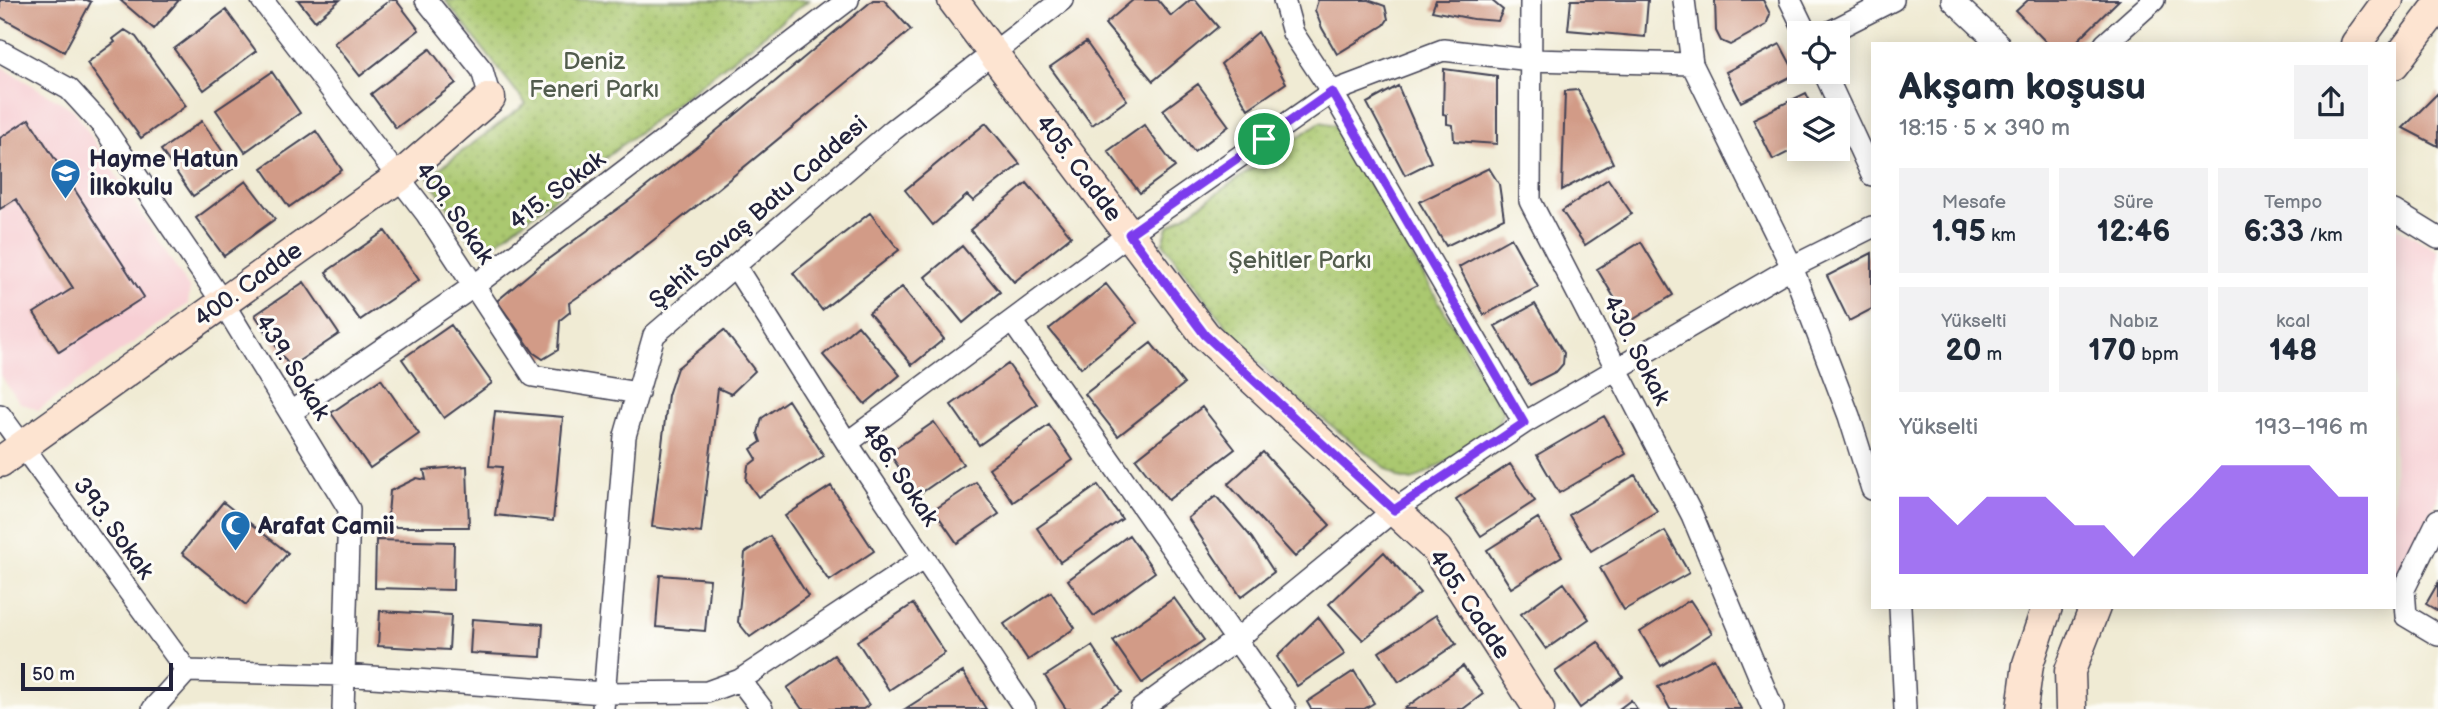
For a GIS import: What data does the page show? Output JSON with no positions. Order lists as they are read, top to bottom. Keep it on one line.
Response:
{"streets":{"street":["405. Cadde","415. Sokak","Şehit Savaş Batu Caddesi","409. Sokak","400. Cadde","430. Sokak","439. Sokak","486. Sokak","393. Sokak"]},"crossings":[["405. Cadde","Şehit Savaş Batu Caddesi"],["415. Sokak","409. Sokak"],["415. Sokak","439. Sokak"],["Şehit Savaş Batu Caddesi","409. Sokak"],["Şehit Savaş Batu Caddesi","486. Sokak"],["409. Sokak","400. Cadde"],["400. Cadde","439. Sokak"],["400. Cadde","393. Sokak"]],"parks":["Deniz Feneri Parkı","Şehitler Parkı"],"places":{"school or university":["Hayme Hatun İlkokulu"],"mosque":["Arafat Camii"]},"scale_bar":"50 m","page":{"heading":["Akşam koşusu","18:15 · 5 × 390 m"],"stats":[["Mesafe","1.95 km"],["Süre","12:46"],["Tempo","6:33 /km"],["Yükselti","20 m"],["Nabız","170 bpm"],["kcal","148"]],"chart":["Yükselti","193–196 m"],"scale":"50 m"}}
